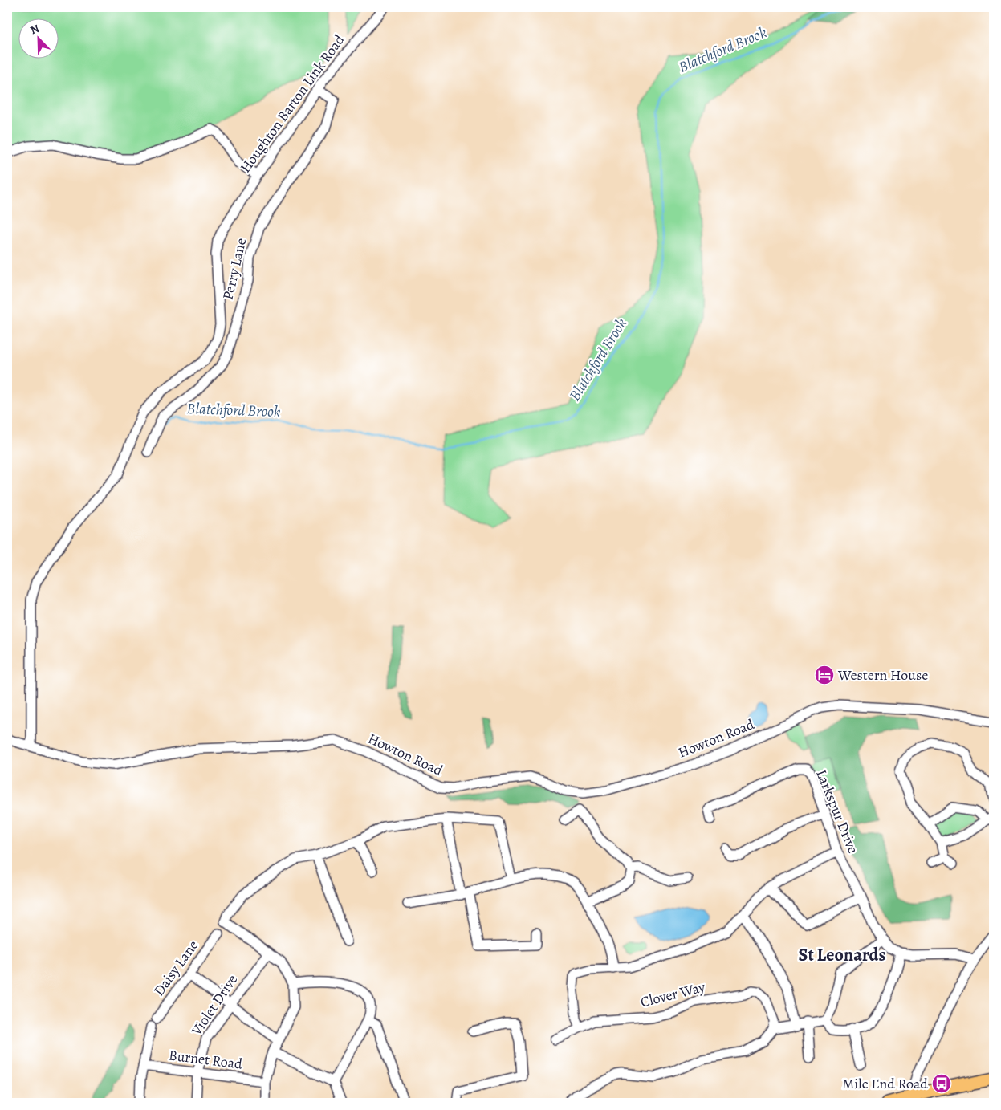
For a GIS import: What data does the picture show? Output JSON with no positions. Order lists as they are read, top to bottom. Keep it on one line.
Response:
{"streets":{"street":["Houghton Barton Link Road","Perry Lane","Howton Road","Larkspur Drive","Daisy Lane","Clover Way","Violet Drive","Burnet Road"]},"crossings":[["Houghton Barton Link Road","Perry Lane"],["Houghton Barton Link Road","Howton Road"],["Violet Drive","Burnet Road"]],"districts":["St Leonards"],"water":["Blatchford Brook"],"places":{"hotel":["Western House"],"bus stop":["Mile End Road"]},"north":"top left"}
